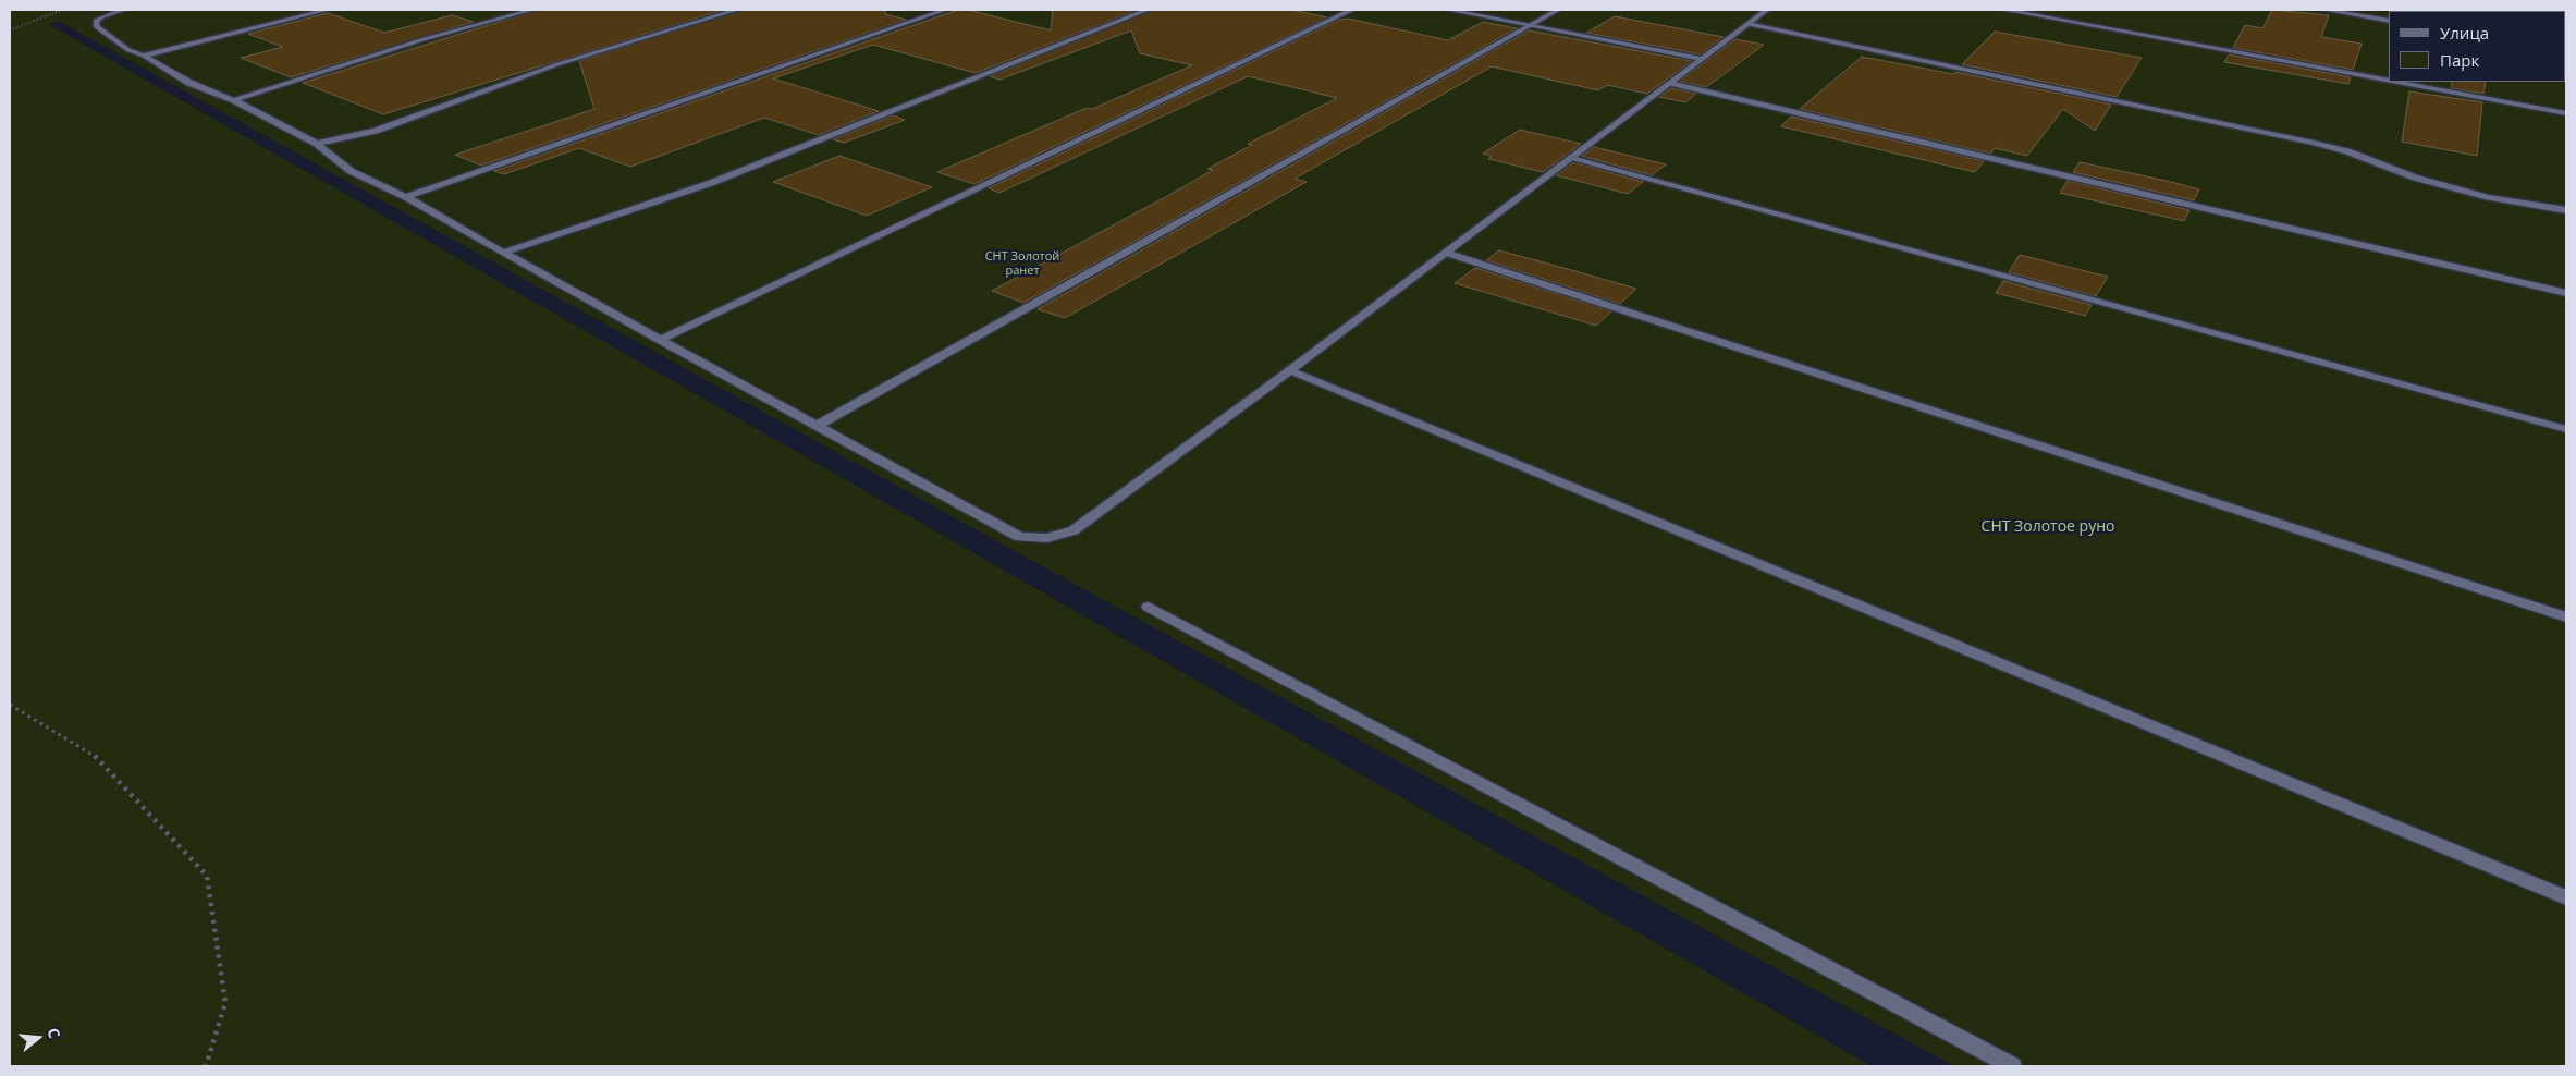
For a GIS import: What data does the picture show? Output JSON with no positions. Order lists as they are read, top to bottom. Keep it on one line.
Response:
{"parks":["СНТ Золотой ранет","СНТ Золотое руно"],"legend":["Улица","Парк"],"north":"right"}
